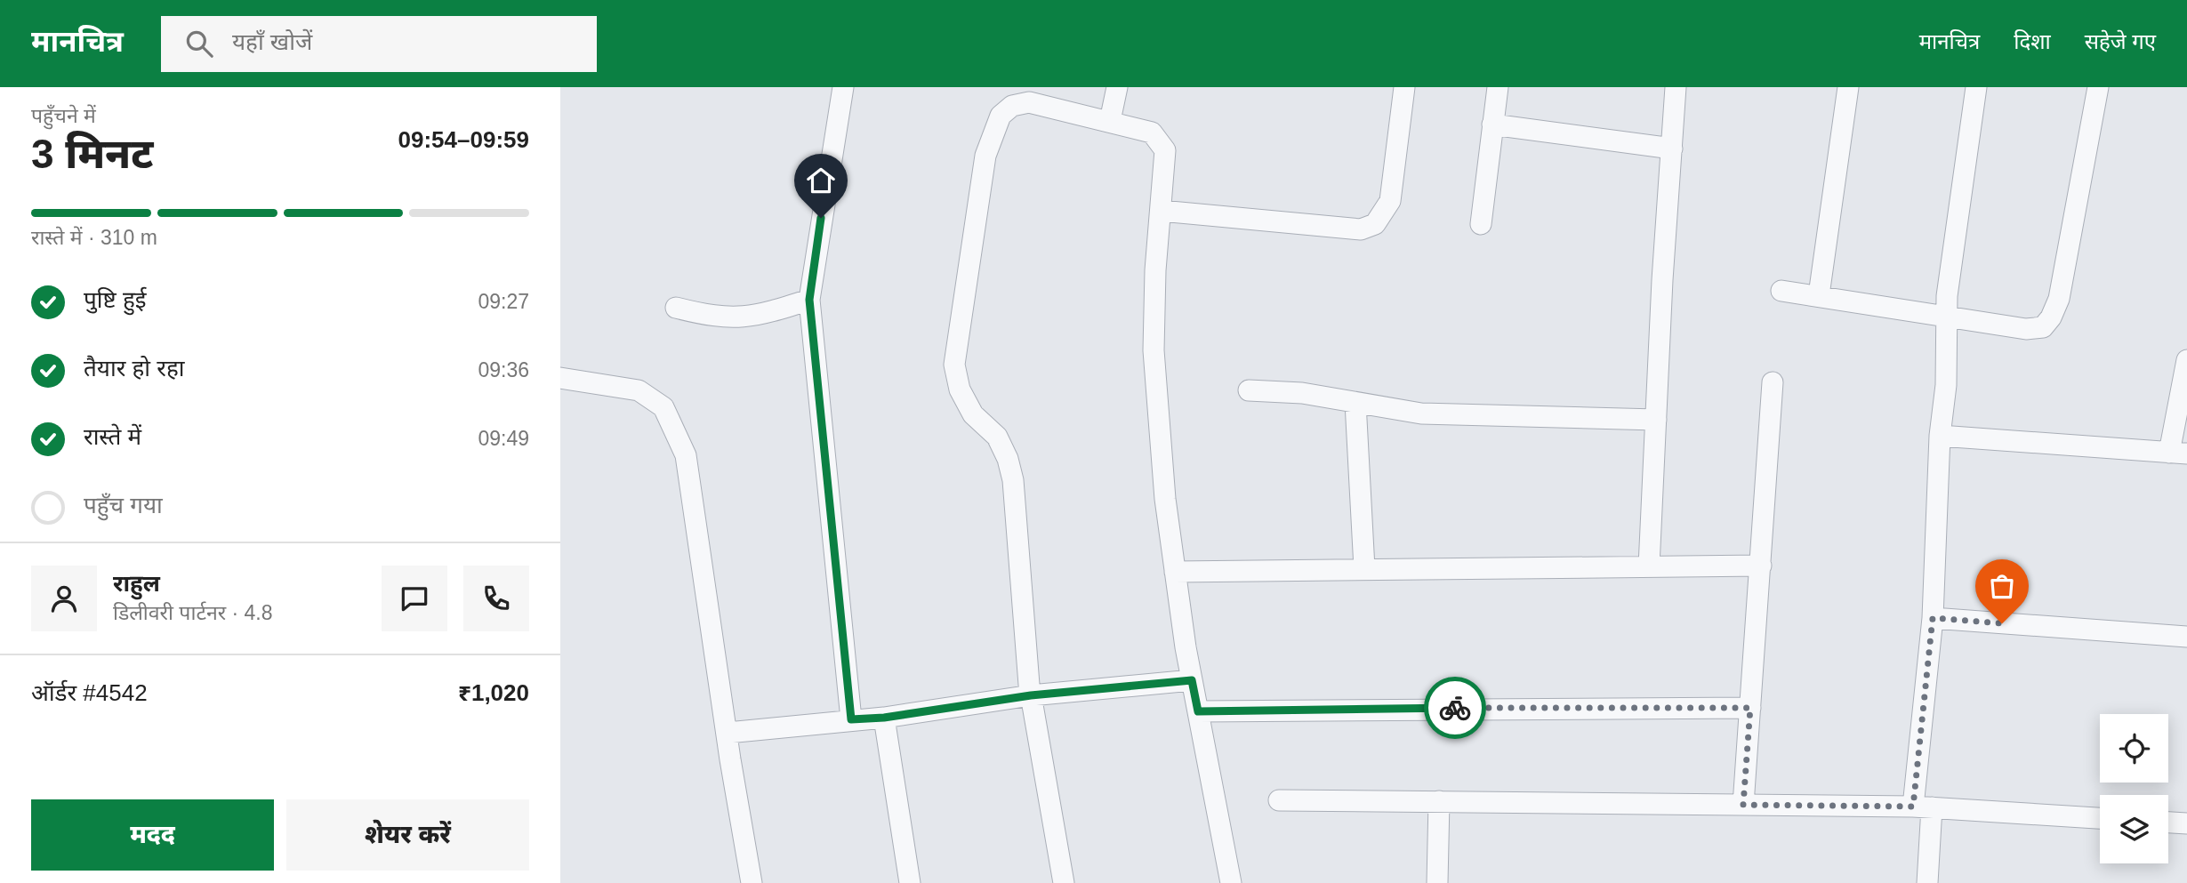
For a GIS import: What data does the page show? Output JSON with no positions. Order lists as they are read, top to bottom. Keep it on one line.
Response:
{"page":{"header":"मानचित्र","search":"यहाँ खोजें","nav":["मानचित्र","दिशा","सहेजे गए"],"heading":["3 मिनट","पहुँचने में","09:54–09:59"],"panel":["राहुल","डिलीवरी पार्टनर · 4.8","ऑर्डर #4542","₹1,020"],"bar":"रास्ते में · 310 m","list":[["पुष्टि हुई","09:27"],["तैयार हो रहा","09:36"],["रास्ते में","09:49"],"पहुँच गया"],"buttons":["मदद","शेयर करें"]}}
